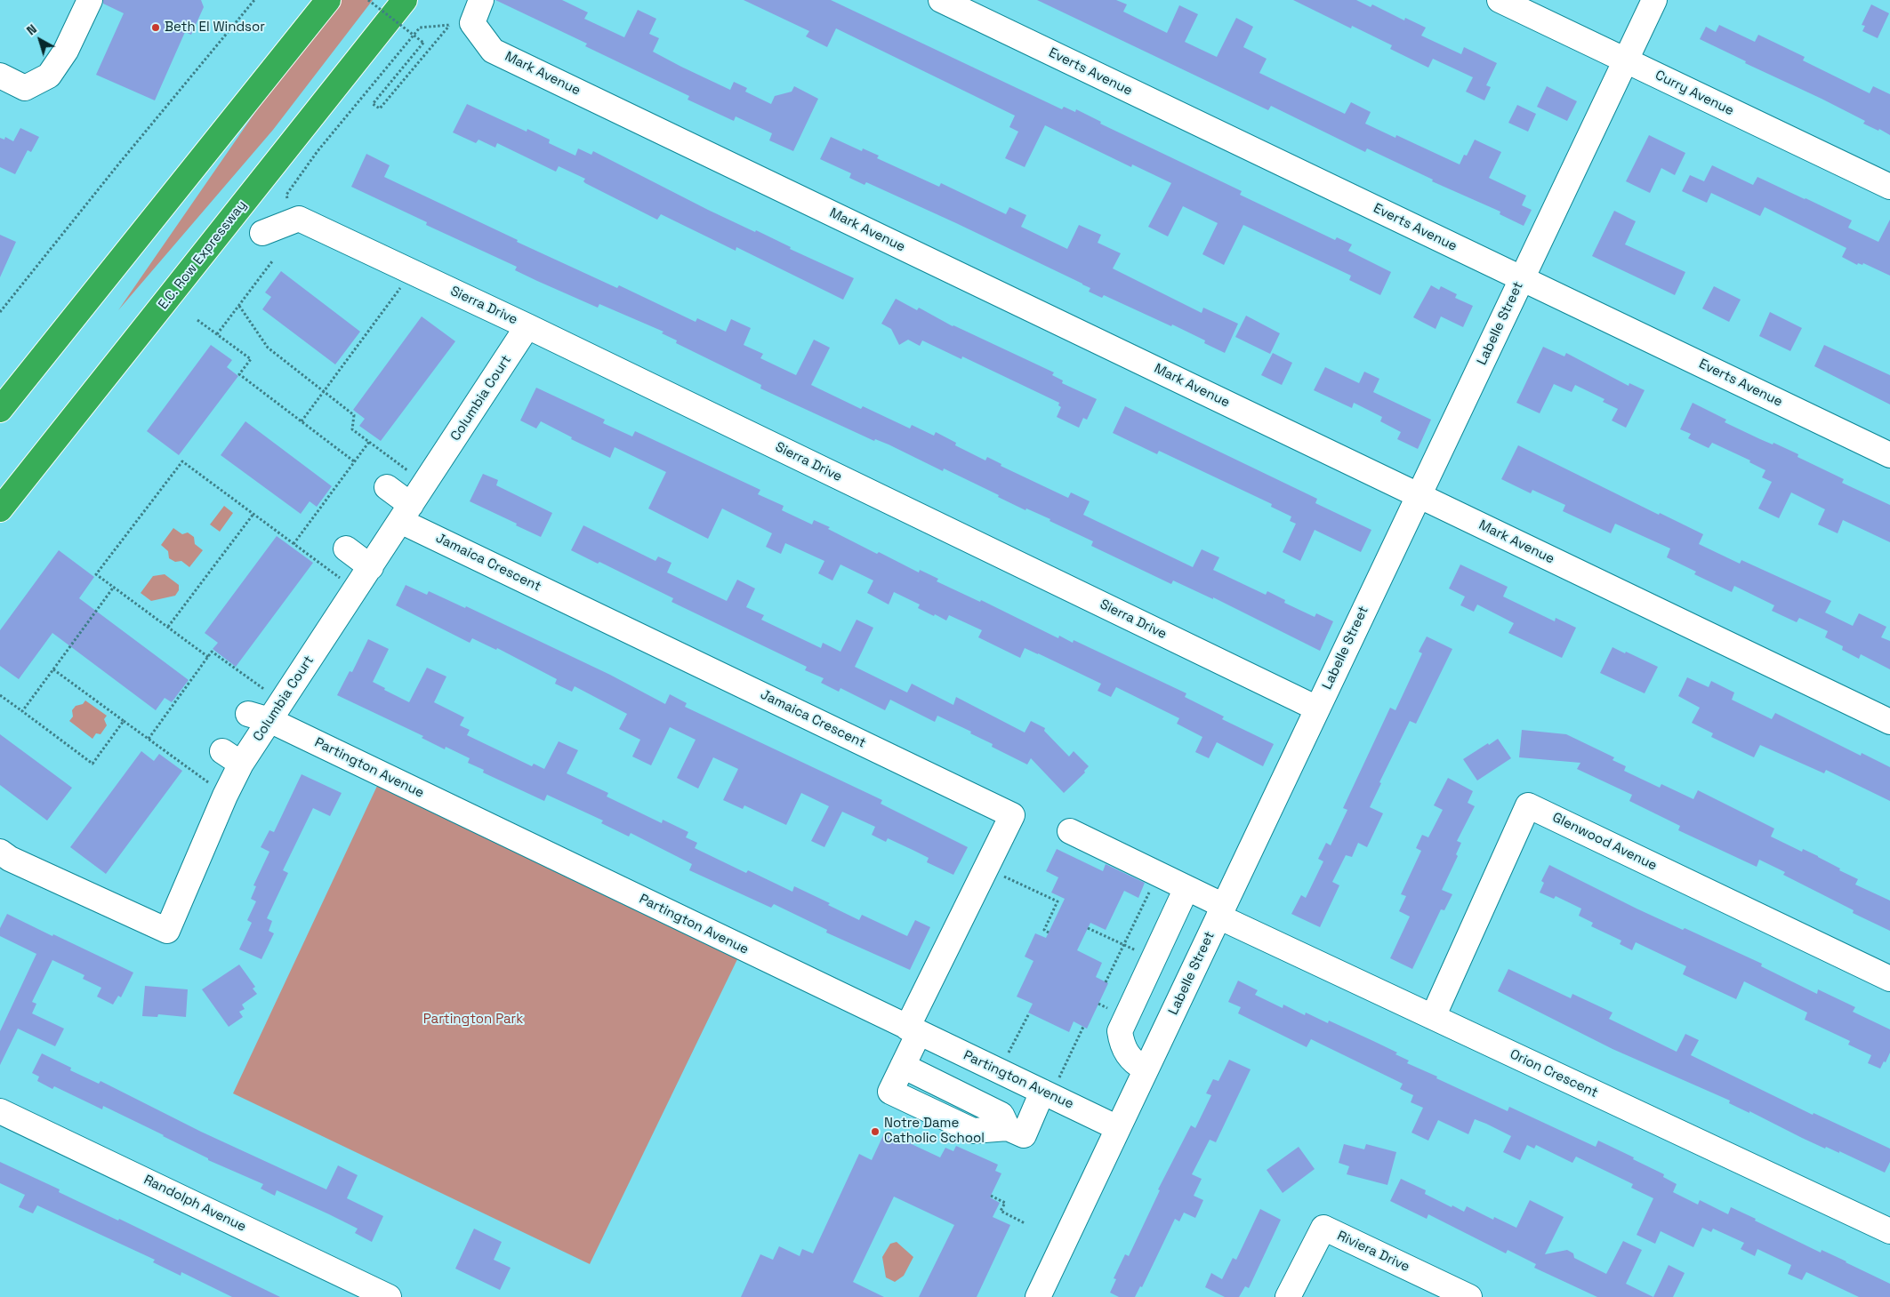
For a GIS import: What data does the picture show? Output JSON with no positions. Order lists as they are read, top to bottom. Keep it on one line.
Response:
{"streets":{"highway":["E.C. Row Expressway"],"street":["Everts Avenue","Mark Avenue","Curry Avenue","Sierra Drive","Labelle Street","Columbia Court","Jamaica Crescent","Partington Avenue","Glenwood Avenue","Orion Crescent","Randolph Avenue","Riviera Drive"]},"crossings":[["Everts Avenue","Labelle Street"],["Mark Avenue","Labelle Street"],["Curry Avenue","Labelle Street"],["Sierra Drive","Labelle Street"],["Sierra Drive","Columbia Court"],["Labelle Street","Partington Avenue"],["Labelle Street","Orion Crescent"],["Columbia Court","Jamaica Crescent"],["Columbia Court","Partington Avenue"],["Jamaica Crescent","Partington Avenue"],["Glenwood Avenue","Orion Crescent"]],"parks":["Partington Park"],"places":["Beth El Windsor","Notre Dame Catholic School"],"north":"top left"}
